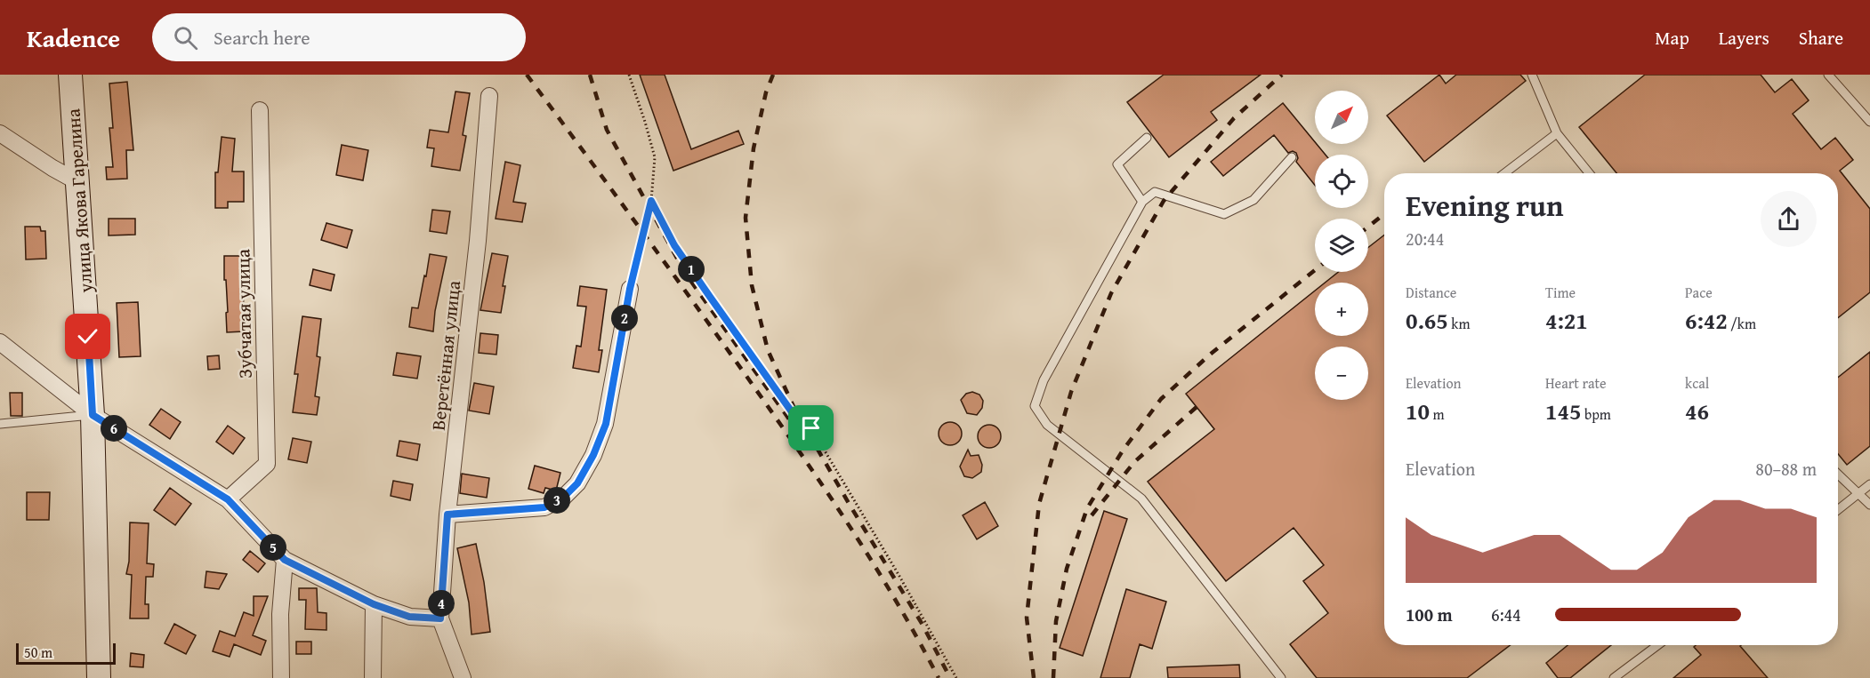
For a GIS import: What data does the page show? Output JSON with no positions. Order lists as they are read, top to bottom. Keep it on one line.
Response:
{"streets":{"main road":["улица Якова Гарелина"],"street":["Зубчатая улица","Веретённая улица"]},"scale_bar":"50 m","north":"top right","page":{"header":"Kadence","search":"Search here","nav":["Map","Layers","Share"],"map_buttons":["+","−"],"heading":["Evening run","20:44"],"pins":["1","2","6","3","5","4"],"stats":[["Distance","0.65 km"],["Time","4:21"],["Pace","6:42 /km"],["Elevation","10 m"],["Heart rate","145 bpm"],["kcal","46"]],"chart":["Elevation","80–88 m"],"list":[{"name":"100 m","note":"6:44"}],"scale":"50 m"}}
